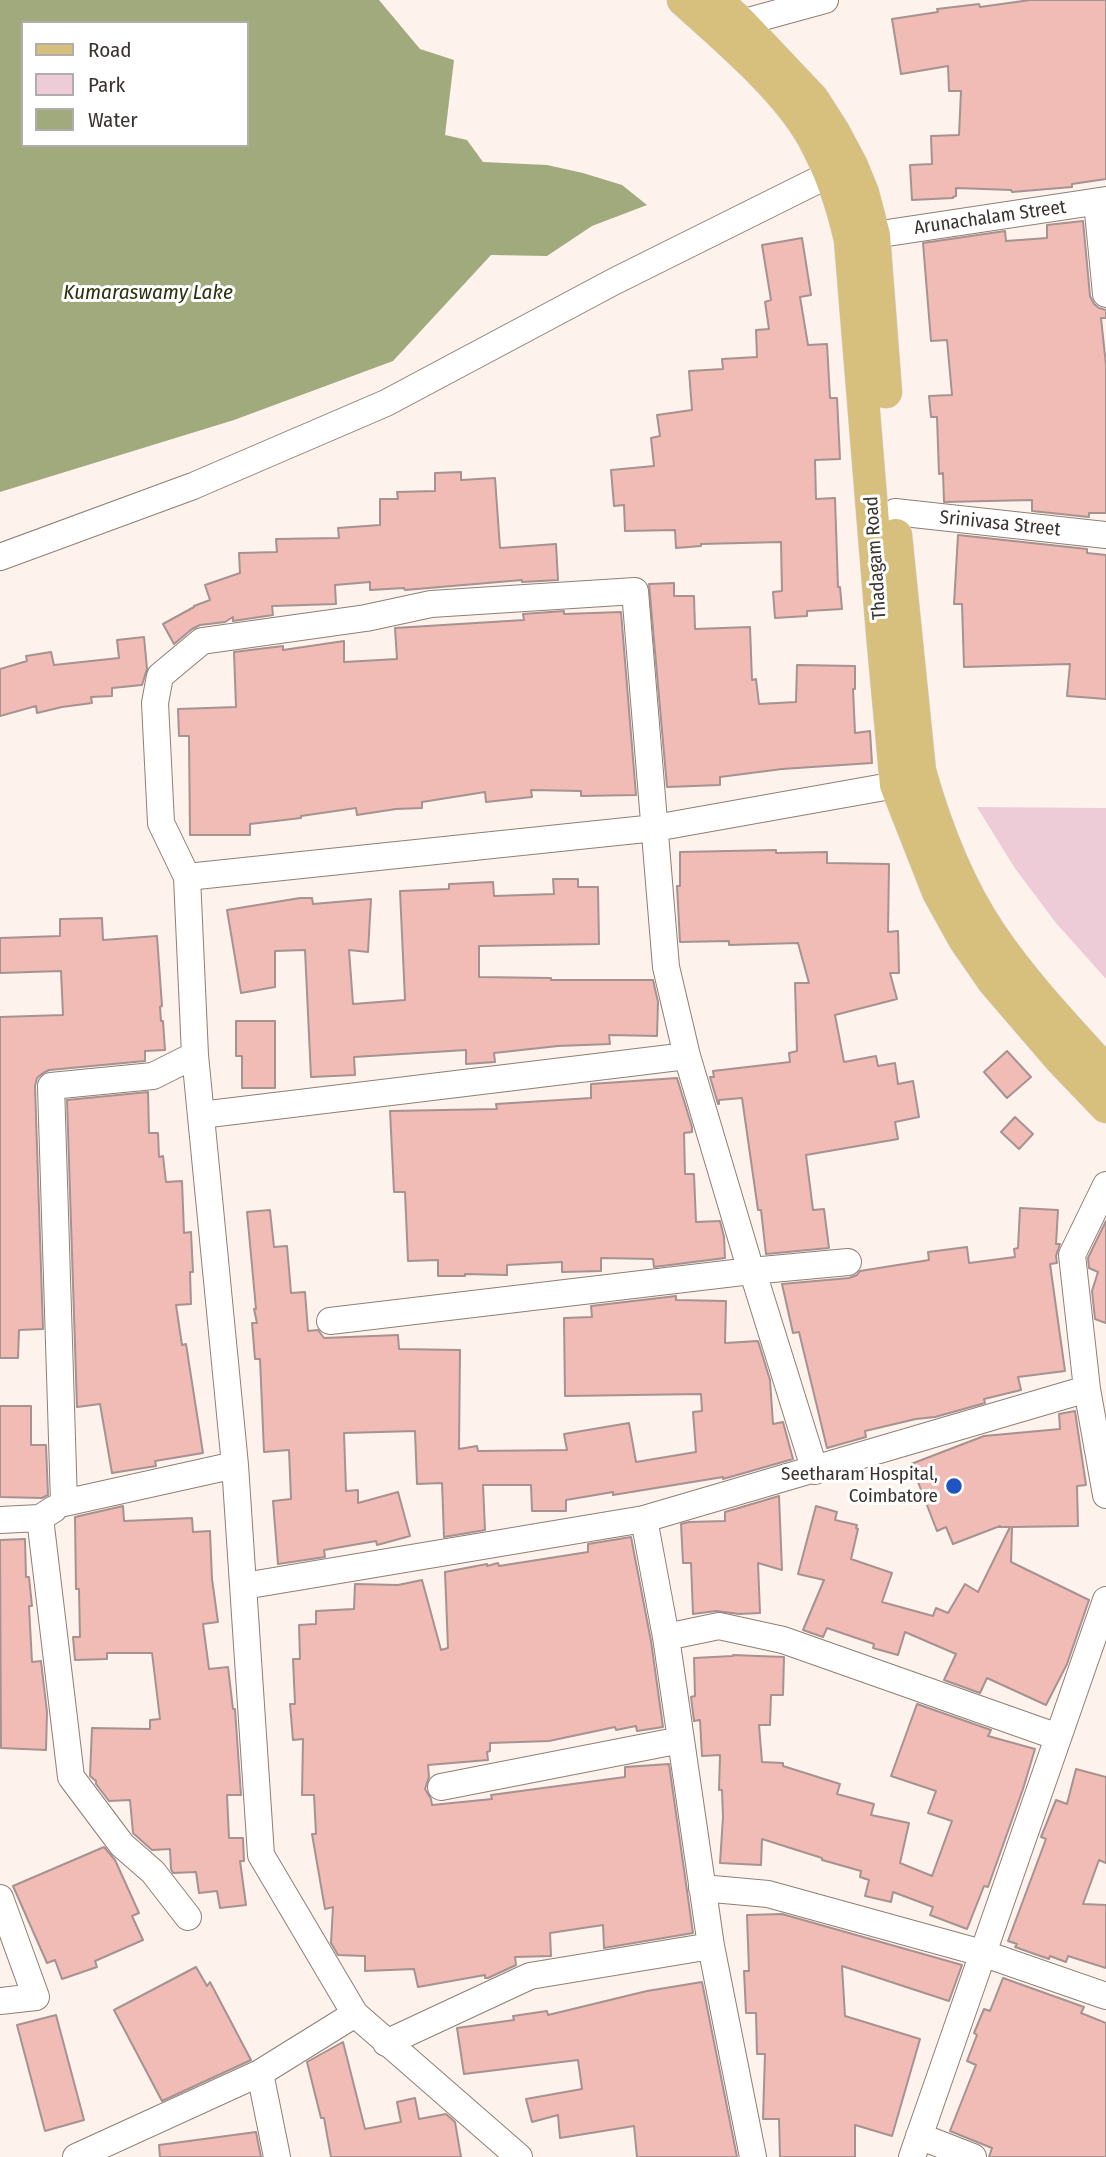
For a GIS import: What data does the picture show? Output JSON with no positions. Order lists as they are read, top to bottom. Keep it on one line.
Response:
{"streets":{"main road":["Thadagam Road"],"street":["Arunachalam Street","Srinivasa Street"]},"crossings":[["Arunachalam Street","Thadagam Road"],["Srinivasa Street","Thadagam Road"]],"water":["Kumaraswamy Lake"],"places":["Seetharam Hospital, Coimbatore"],"legend":["Road","Park","Water"]}
